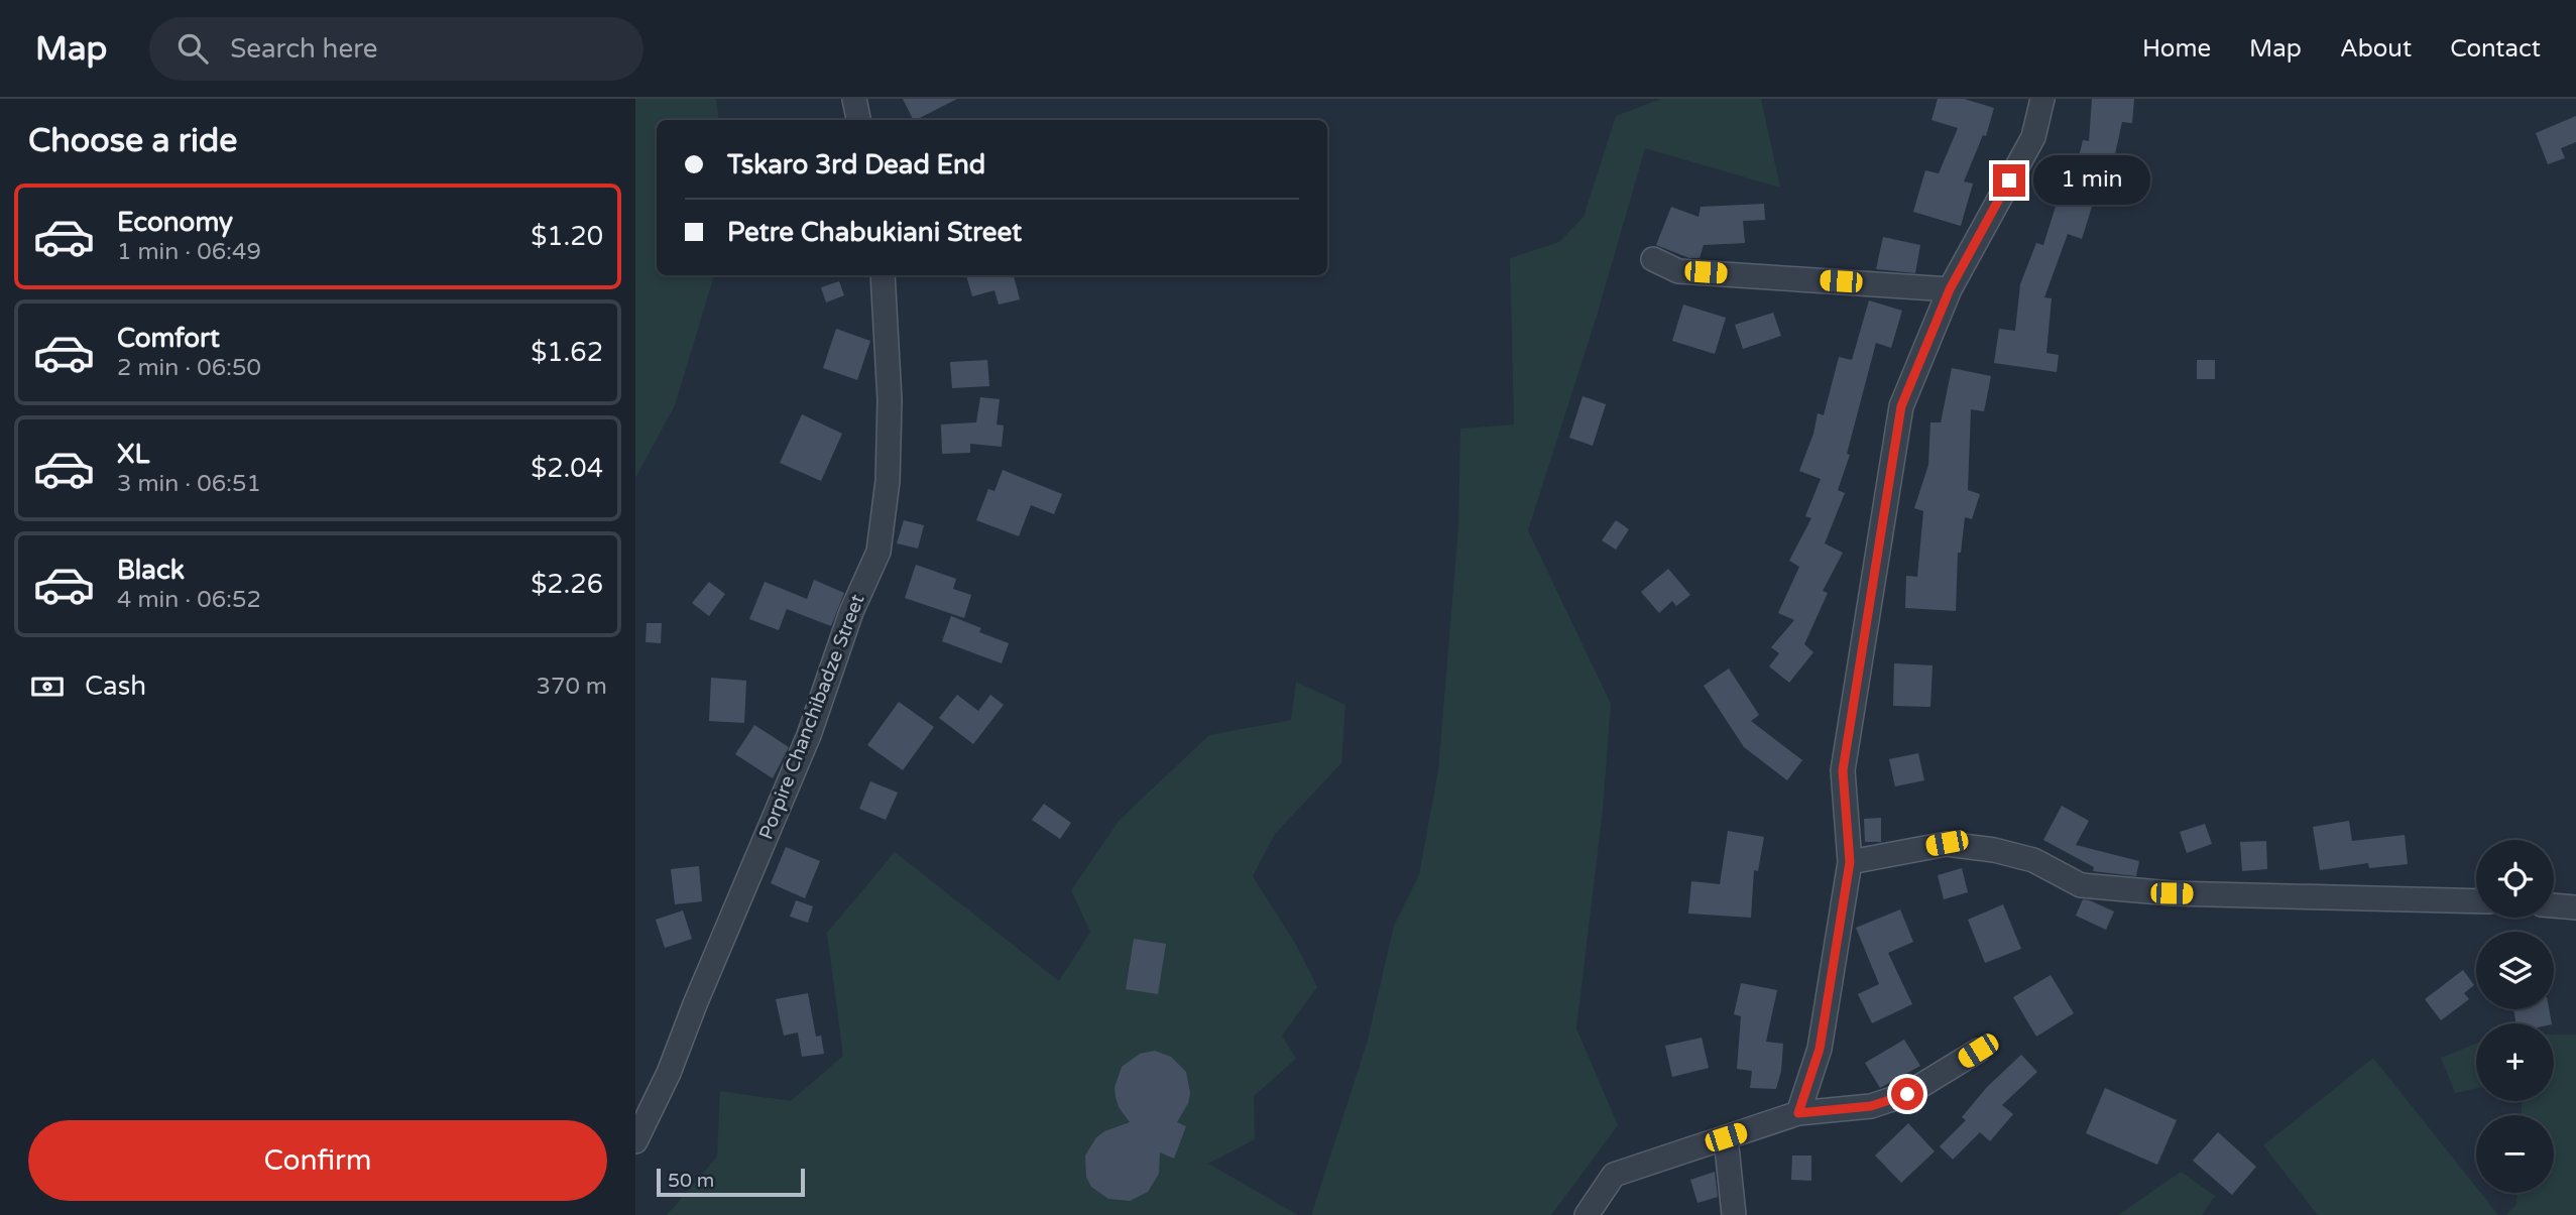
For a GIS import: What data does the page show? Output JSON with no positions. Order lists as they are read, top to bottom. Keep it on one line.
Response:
{"streets":{"street":["Porpire Chanchibadze Street"]},"scale_bar":"50 m","page":{"header":"Map","search":"Search here","nav":["Home","Map","About","Contact"],"heading":"Choose a ride","banner":["Tskaro 3rd Dead End","Petre Chabukiani Street"],"bubble":"1 min","list":[{"name":"Economy","note":"1 min · 06:49","value":"$1.20"},{"name":"Comfort","note":"2 min · 06:50","value":"$1.62"},{"name":"XL","note":"3 min · 06:51","value":"$2.04"},{"name":"Black","note":"4 min · 06:52","value":"$2.26"}],"pay":["Cash","370 m"],"map_buttons":["+","−"],"buttons":"Confirm","scale":"50 m"}}
